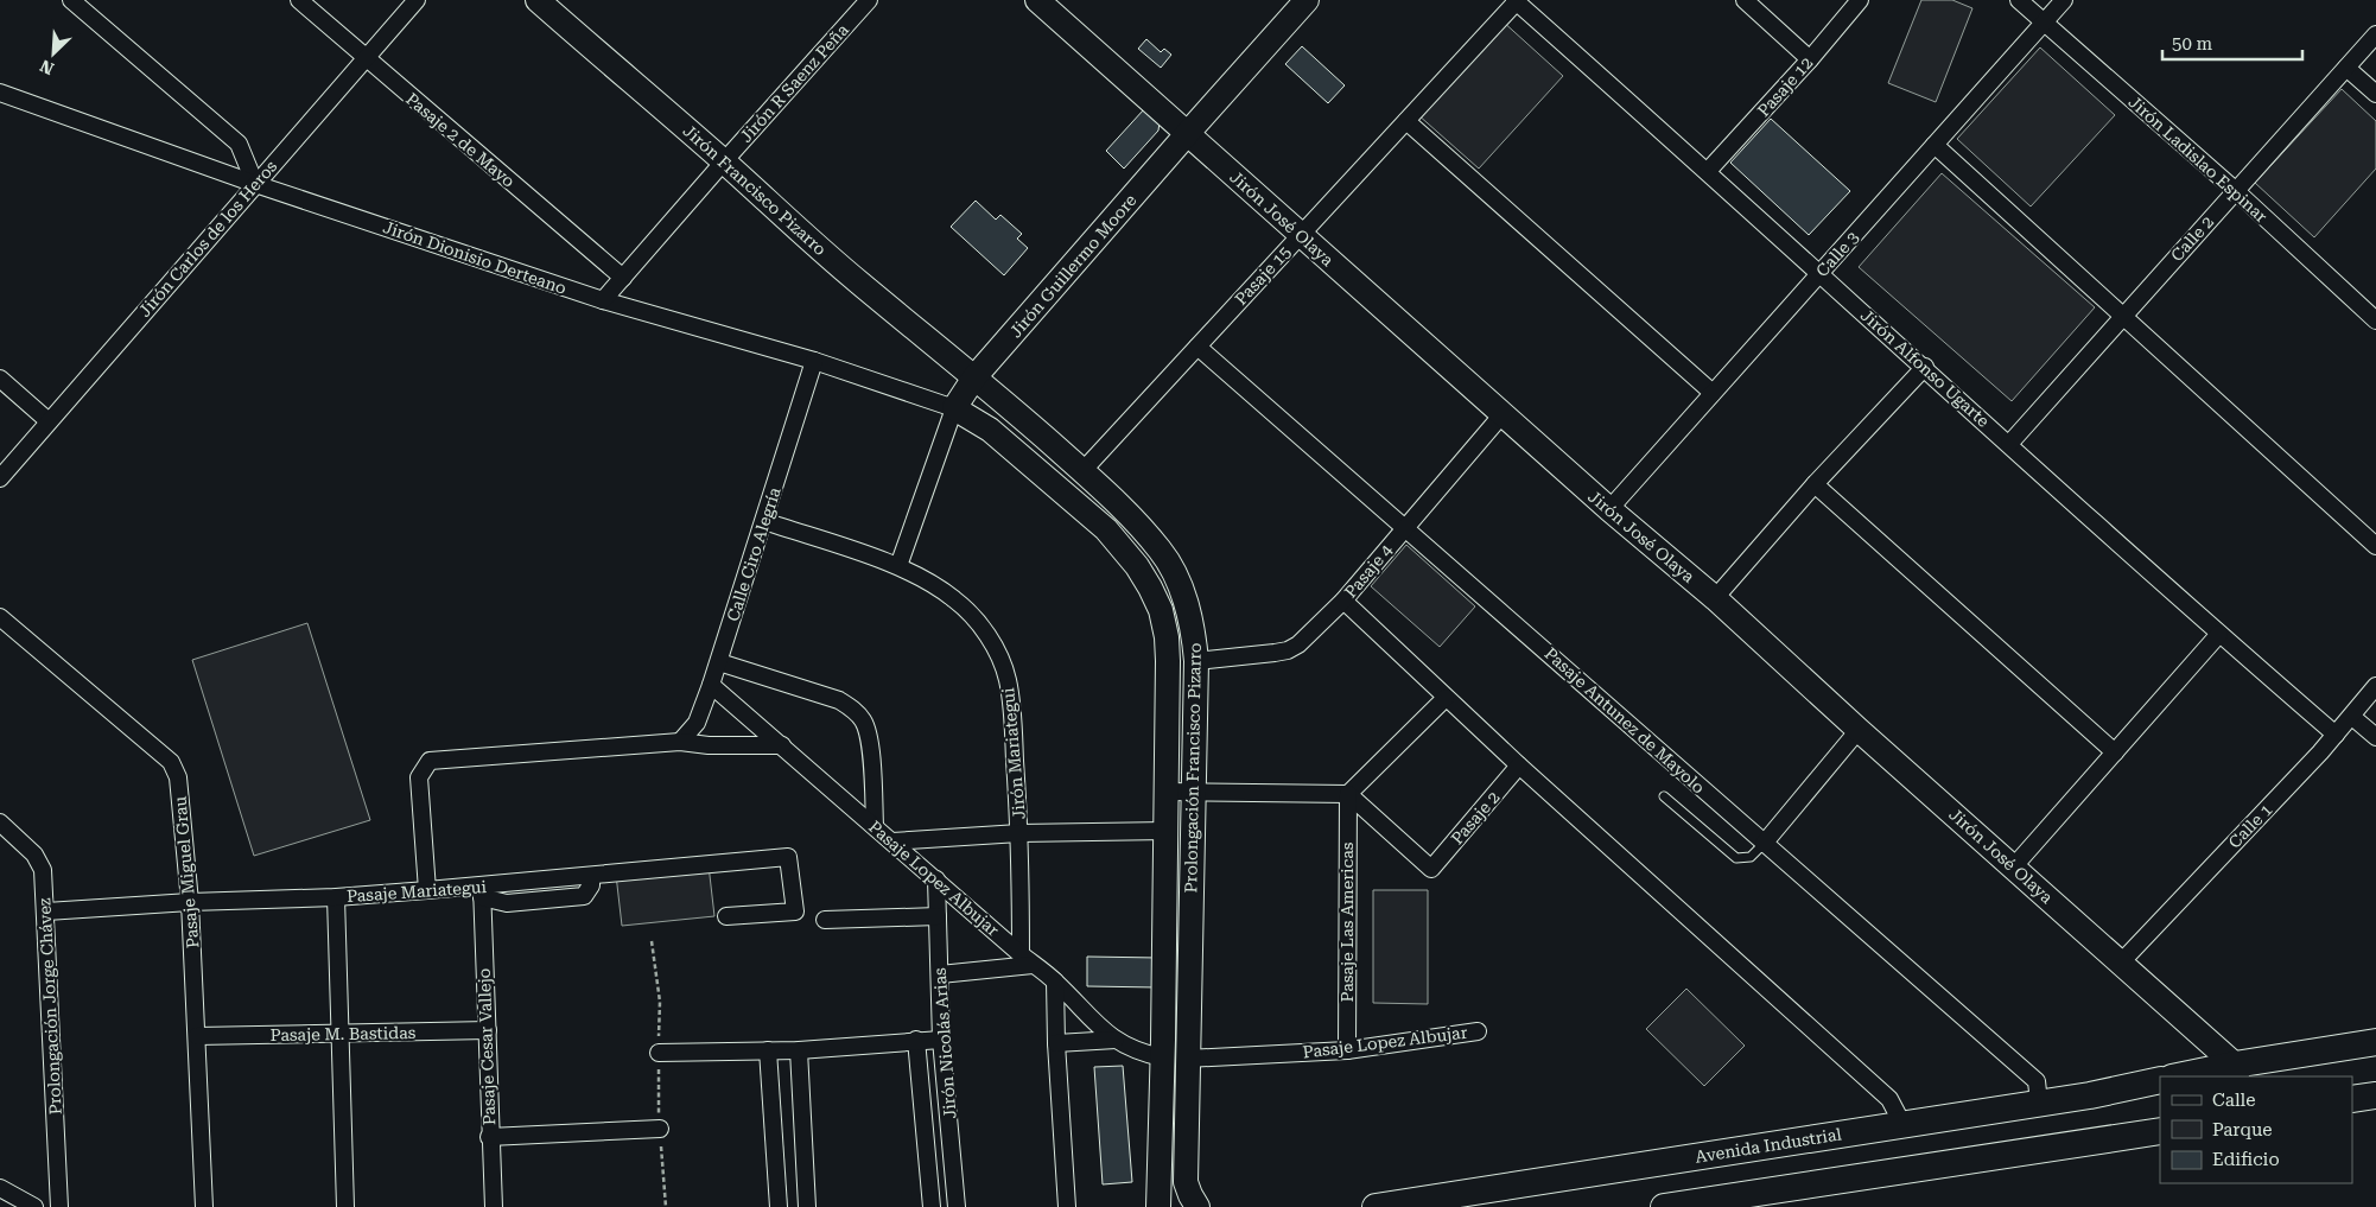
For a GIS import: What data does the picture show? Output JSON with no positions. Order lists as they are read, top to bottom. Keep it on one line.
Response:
{"streets":{"main road":["Jirón Francisco Pizarro","Jirón José Olaya","Jirón Guillermo Moore","Prolongación Francisco Pizarro","Avenida Industrial"],"street":["Jirón R Saenz Peña","Pasaje 12","Pasaje 2 de Mayo","Jirón Ladislao Espinar","Jirón Carlos de los Heros","Calle 2","Calle 3","Jirón Dionisio Derteano","Pasaje 15","Jirón Alfonso Ugarte","Calle Ciro Alegría","Pasaje 4","Pasaje Antunez de Mayolo","Jirón Mariategui","Pasaje 2","Calle 1","Pasaje Miguel Grau","Pasaje Lopez Albujar","Pasaje Mariategui","Pasaje Las Americas","Prolongación Jorge Chávez","Pasaje M. Bastidas","Jirón Nicolás Arias","Pasaje Cesar Vallejo"]},"crossings":[["Jirón R Saenz Peña","Pasaje 2 de Mayo"],["Jirón R Saenz Peña","Jirón Francisco Pizarro"],["Jirón R Saenz Peña","Jirón Dionisio Derteano"],["Pasaje 12","Jirón Alfonso Ugarte"],["Pasaje 2 de Mayo","Jirón Carlos de los Heros"],["Jirón Ladislao Espinar","Calle 2"],["Jirón Ladislao Espinar","Calle 3"],["Jirón Francisco Pizarro","Jirón Guillermo Moore"],["Jirón Francisco Pizarro","Prolongación Francisco Pizarro"],["Jirón José Olaya","Calle 3"],["Jirón José Olaya","Jirón Guillermo Moore"],["Jirón José Olaya","Pasaje 15"],["Jirón José Olaya","Pasaje 4"],["Jirón José Olaya","Calle 1"],["Jirón Carlos de los Heros","Jirón Dionisio Derteano"],["Calle 2","Jirón Alfonso Ugarte"],["Calle 3","Jirón Alfonso Ugarte"],["Jirón Dionisio Derteano","Jirón Guillermo Moore"],["Jirón Dionisio Derteano","Calle Ciro Alegría"],["Jirón Dionisio Derteano","Prolongación Francisco Pizarro"],["Jirón Guillermo Moore","Jirón Mariategui"],["Jirón Guillermo Moore","Prolongación Francisco Pizarro"],["Pasaje 15","Jirón Alfonso Ugarte"],["Pasaje 15","Pasaje Antunez de Mayolo"],["Pasaje 15","Prolongación Francisco Pizarro"],["Jirón Alfonso Ugarte","Calle 1"],["Calle Ciro Alegría","Jirón Mariategui"],["Calle Ciro Alegría","Pasaje Lopez Albujar"],["Pasaje 4","Pasaje Antunez de Mayolo"],["Pasaje 4","Prolongación Francisco Pizarro"],["Pasaje Antunez de Mayolo","Avenida Industrial"],["Jirón Mariategui","Pasaje Lopez Albujar"],["Prolongación Francisco Pizarro","Pasaje Lopez Albujar"],["Pasaje 2","Pasaje Las Americas"],["Pasaje Miguel Grau","Pasaje Mariategui"],["Pasaje Miguel Grau","Pasaje M. Bastidas"],["Pasaje Lopez Albujar","Pasaje Las Americas"],["Pasaje Lopez Albujar","Jirón Nicolás Arias"],["Pasaje Mariategui","Prolongación Jorge Chávez"],["Pasaje Mariategui","Pasaje Cesar Vallejo"],["Pasaje M. Bastidas","Pasaje Cesar Vallejo"]],"legend":["Calle","Parque","Edificio"],"scale_bar":"50 m","north":"bottom left"}
